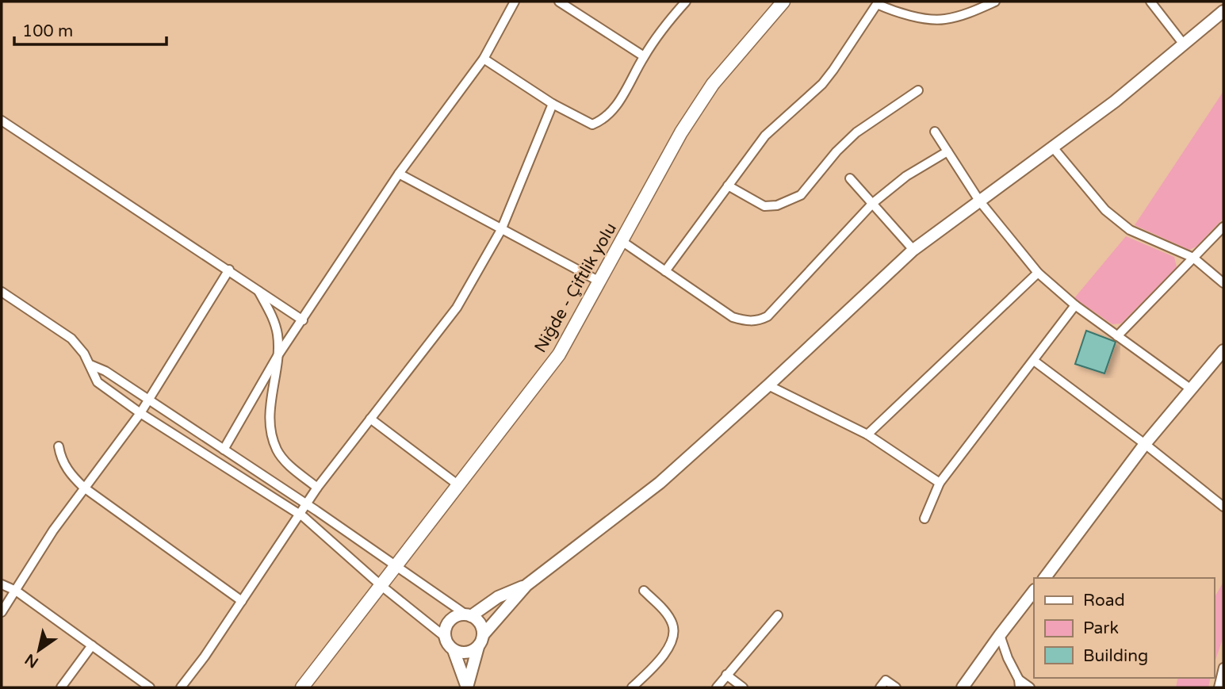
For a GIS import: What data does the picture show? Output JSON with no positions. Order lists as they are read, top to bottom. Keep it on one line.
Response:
{"streets":{"main road":["Niğde - Çiftlik yolu"]},"legend":["Road","Park","Building"],"scale_bar":"100 m","north":"bottom left"}
